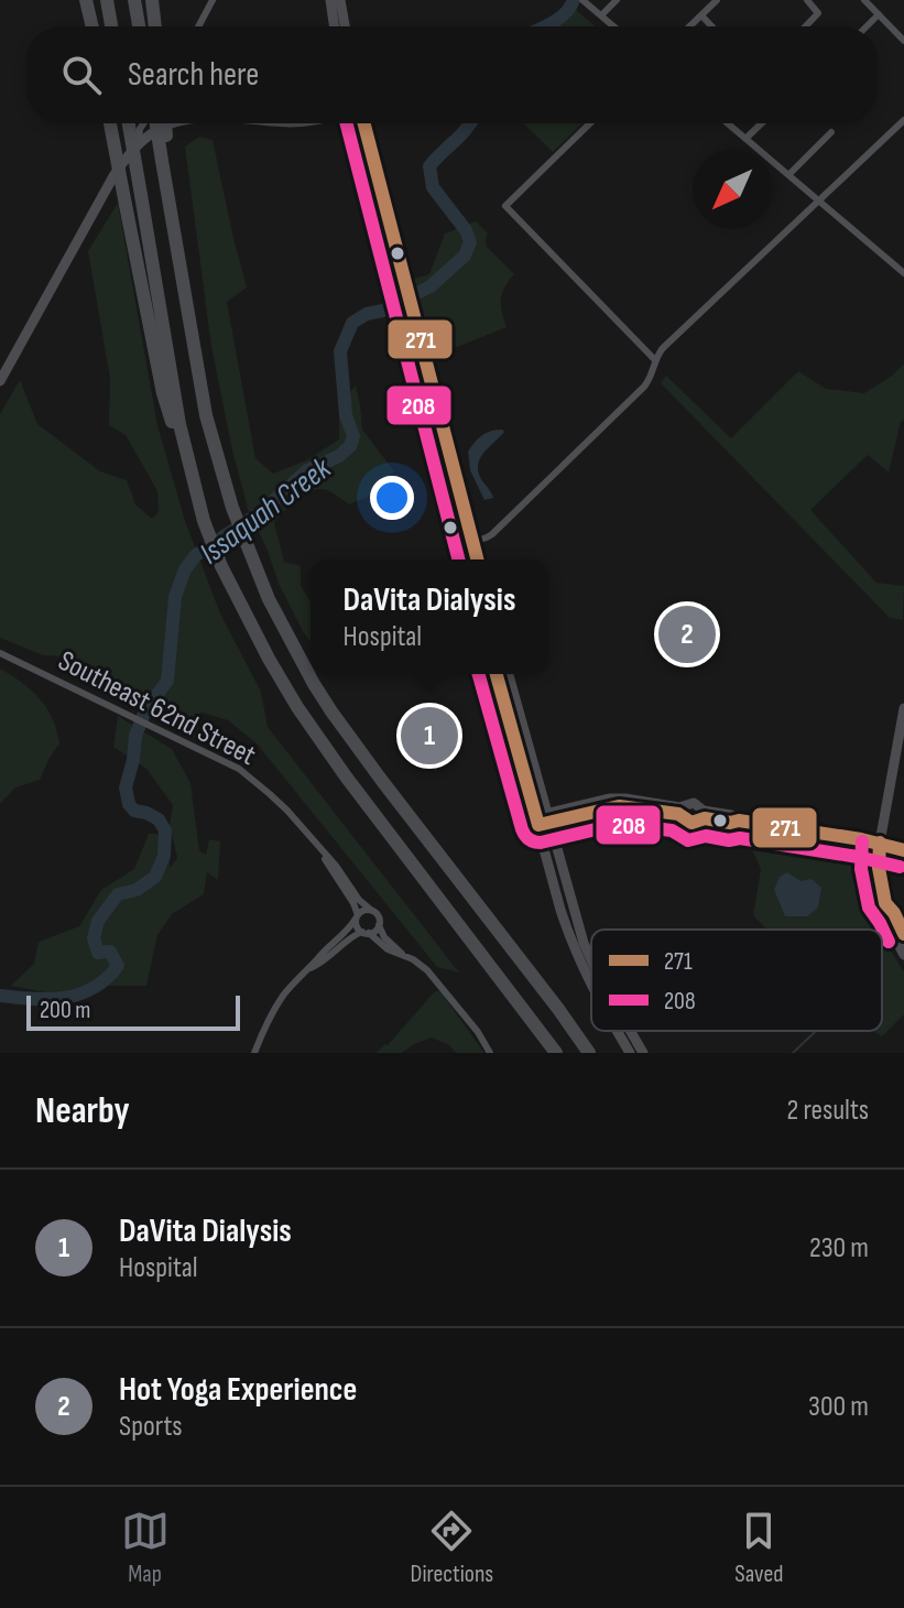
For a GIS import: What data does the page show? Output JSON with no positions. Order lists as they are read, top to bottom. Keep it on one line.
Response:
{"streets":{"street":["Southeast 62nd Street"]},"water":["Issaquah Creek"],"lines":["transit line 271","transit line 208"],"legend":["271","208"],"scale_bar":"200 m","north":"bottom left","page":{"search":"Search here","popup":["DaVita Dialysis","Hospital"],"pins":["2","1"],"scale":"200 m","heading":["Nearby","2 results"],"list":[{"mark":"1","name":"DaVita Dialysis","note":"Hospital","value":"230 m"},{"mark":"2","name":"Hot Yoga Experience","note":"Sports","value":"300 m"}],"nav":["Map","Directions","Saved"]}}
